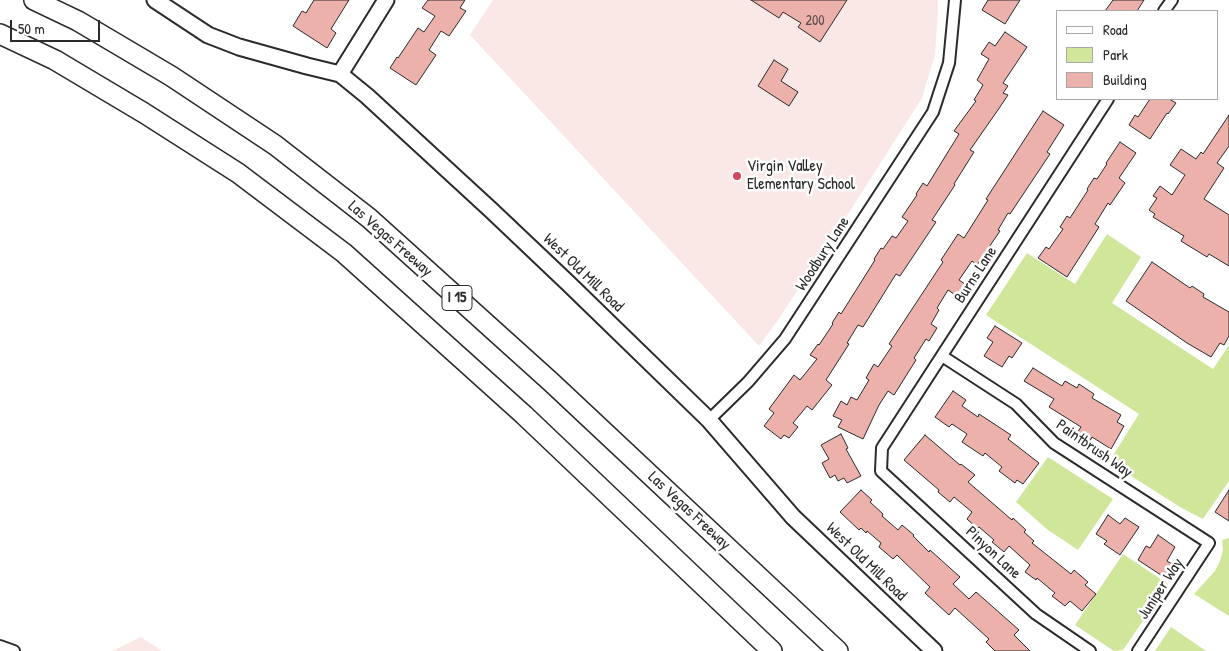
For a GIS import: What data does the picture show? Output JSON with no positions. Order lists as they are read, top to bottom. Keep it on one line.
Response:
{"streets":{"highway":["Las Vegas Freeway","I 15"],"street":["Woodbury Lane","West Old Mill Road","Burns Lane","Paintbrush Way","Pinyon Lane","Juniper Way"]},"crossings":[["Woodbury Lane","West Old Mill Road"],["Burns Lane","Paintbrush Way"],["Burns Lane","Pinyon Lane"],["Paintbrush Way","Juniper Way"]],"places":["Virgin Valley Elementary School"],"house_numbers":["200"],"legend":["Road","Park","Building"],"scale_bar":"50 m"}
